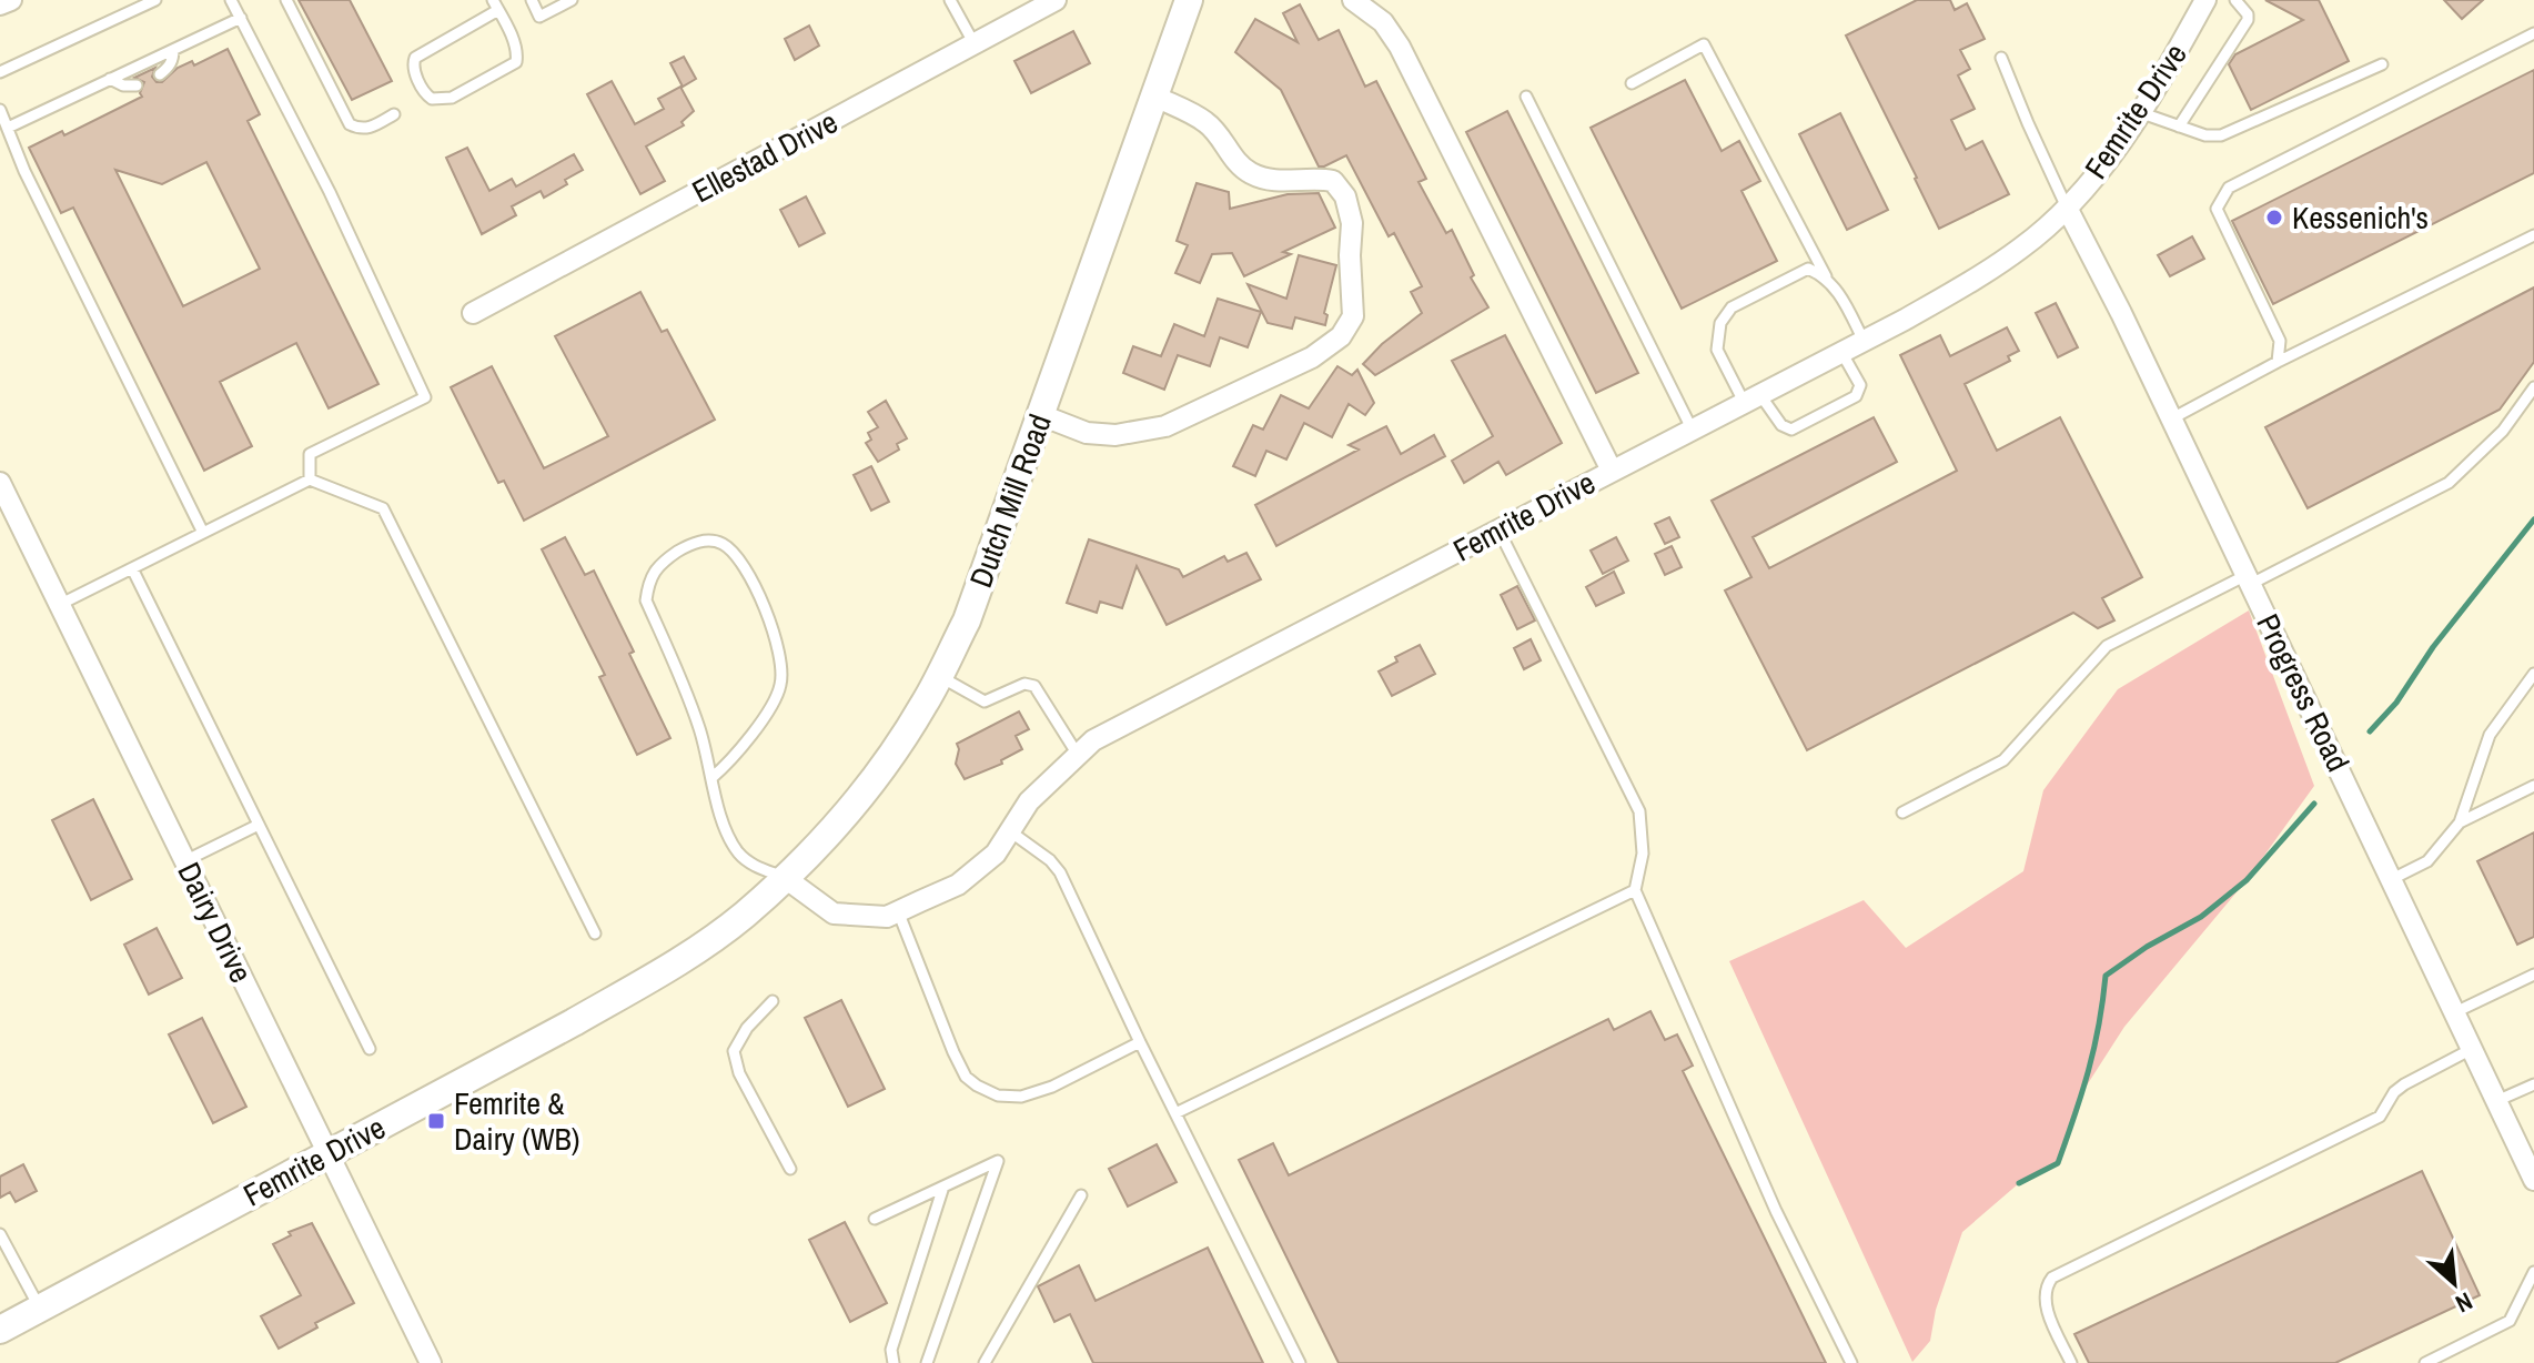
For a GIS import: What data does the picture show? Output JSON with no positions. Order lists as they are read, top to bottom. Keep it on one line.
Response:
{"streets":{"street":["Femrite Drive","Ellestad Drive","Dutch Mill Road","Progress Road","Dairy Drive"]},"crossings":[["Femrite Drive","Dutch Mill Road"],["Femrite Drive","Progress Road"],["Femrite Drive","Dairy Drive"]],"places":{"other":["Kessenich's"],"transit":["Femrite & Dairy (WB)"]},"north":"bottom right"}
